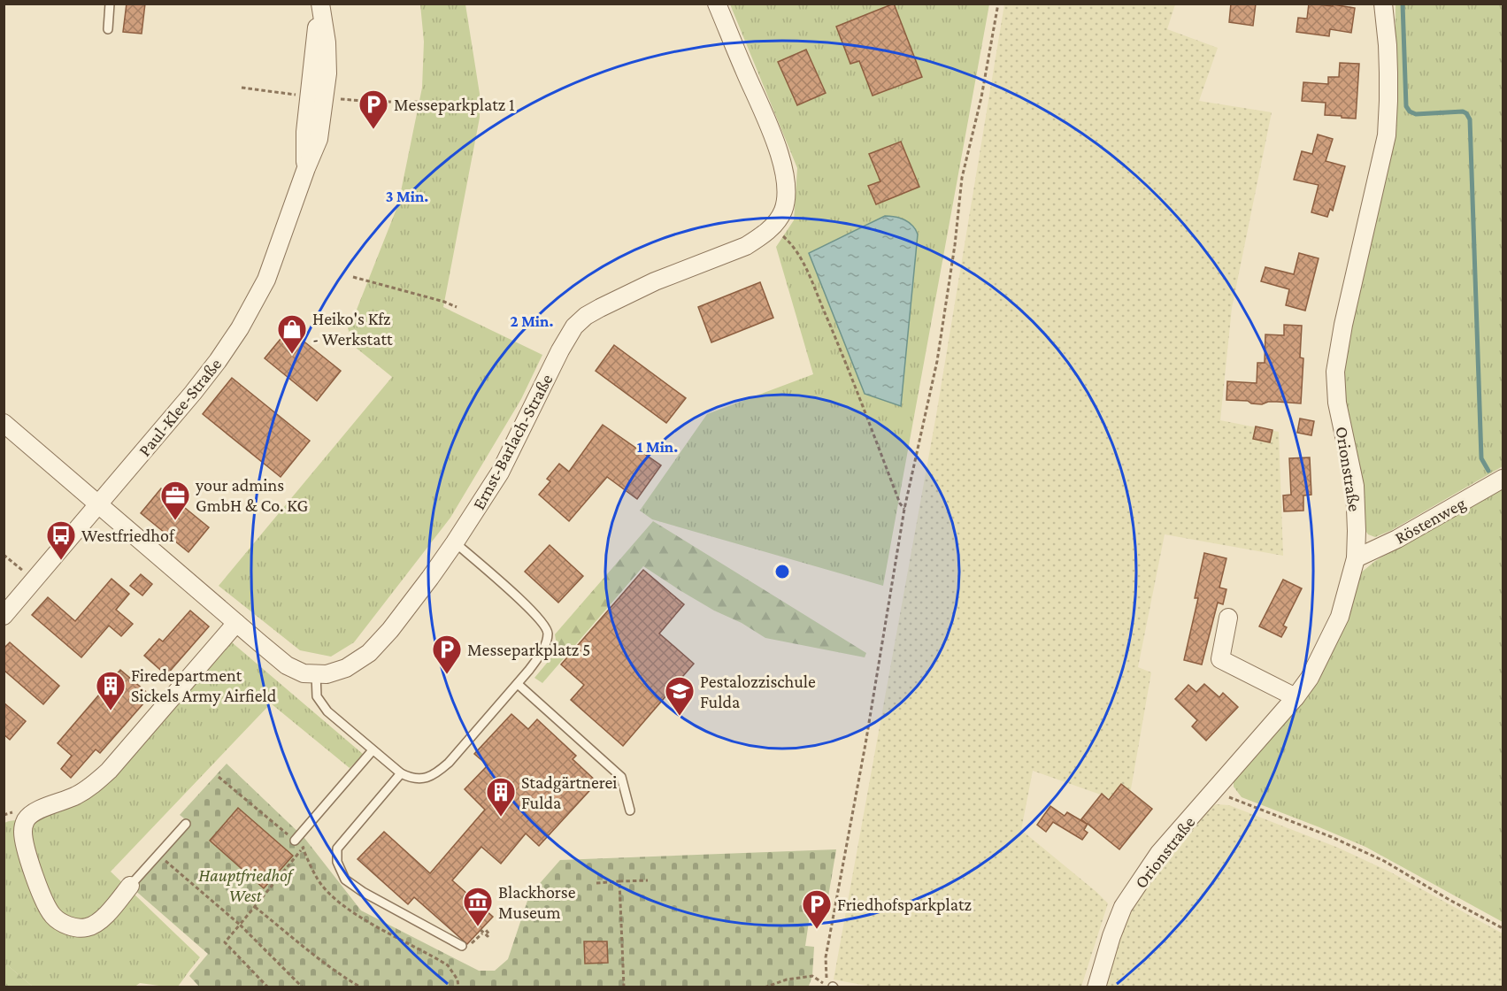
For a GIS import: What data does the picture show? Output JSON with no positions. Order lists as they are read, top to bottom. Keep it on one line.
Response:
{"streets":{"street":["Paul-Klee-Straße","Ernst-Barlach-Straße","Orionstraße","Röstenweg"]},"crossings":[["Paul-Klee-Straße","Ernst-Barlach-Straße"],["Orionstraße","Röstenweg"]],"parks":["Hauptfriedhof West"],"places":{"parking":["Messeparkplatz 1","Messeparkplatz 5","Friedhofsparkplatz"],"shop":["Heiko's Kfz - Werkstatt"],"office":["your admins GmbH & Co. KG"],"bus stop":["Westfriedhof"],"building":["Firedepartment Sickels Army Airfield","Stadgärtnerei Fulda"],"school or university":["Pestalozzischule Fulda"],"museum":["Blackhorse Museum"]},"rings":["3 Min.","2 Min.","1 Min."]}
